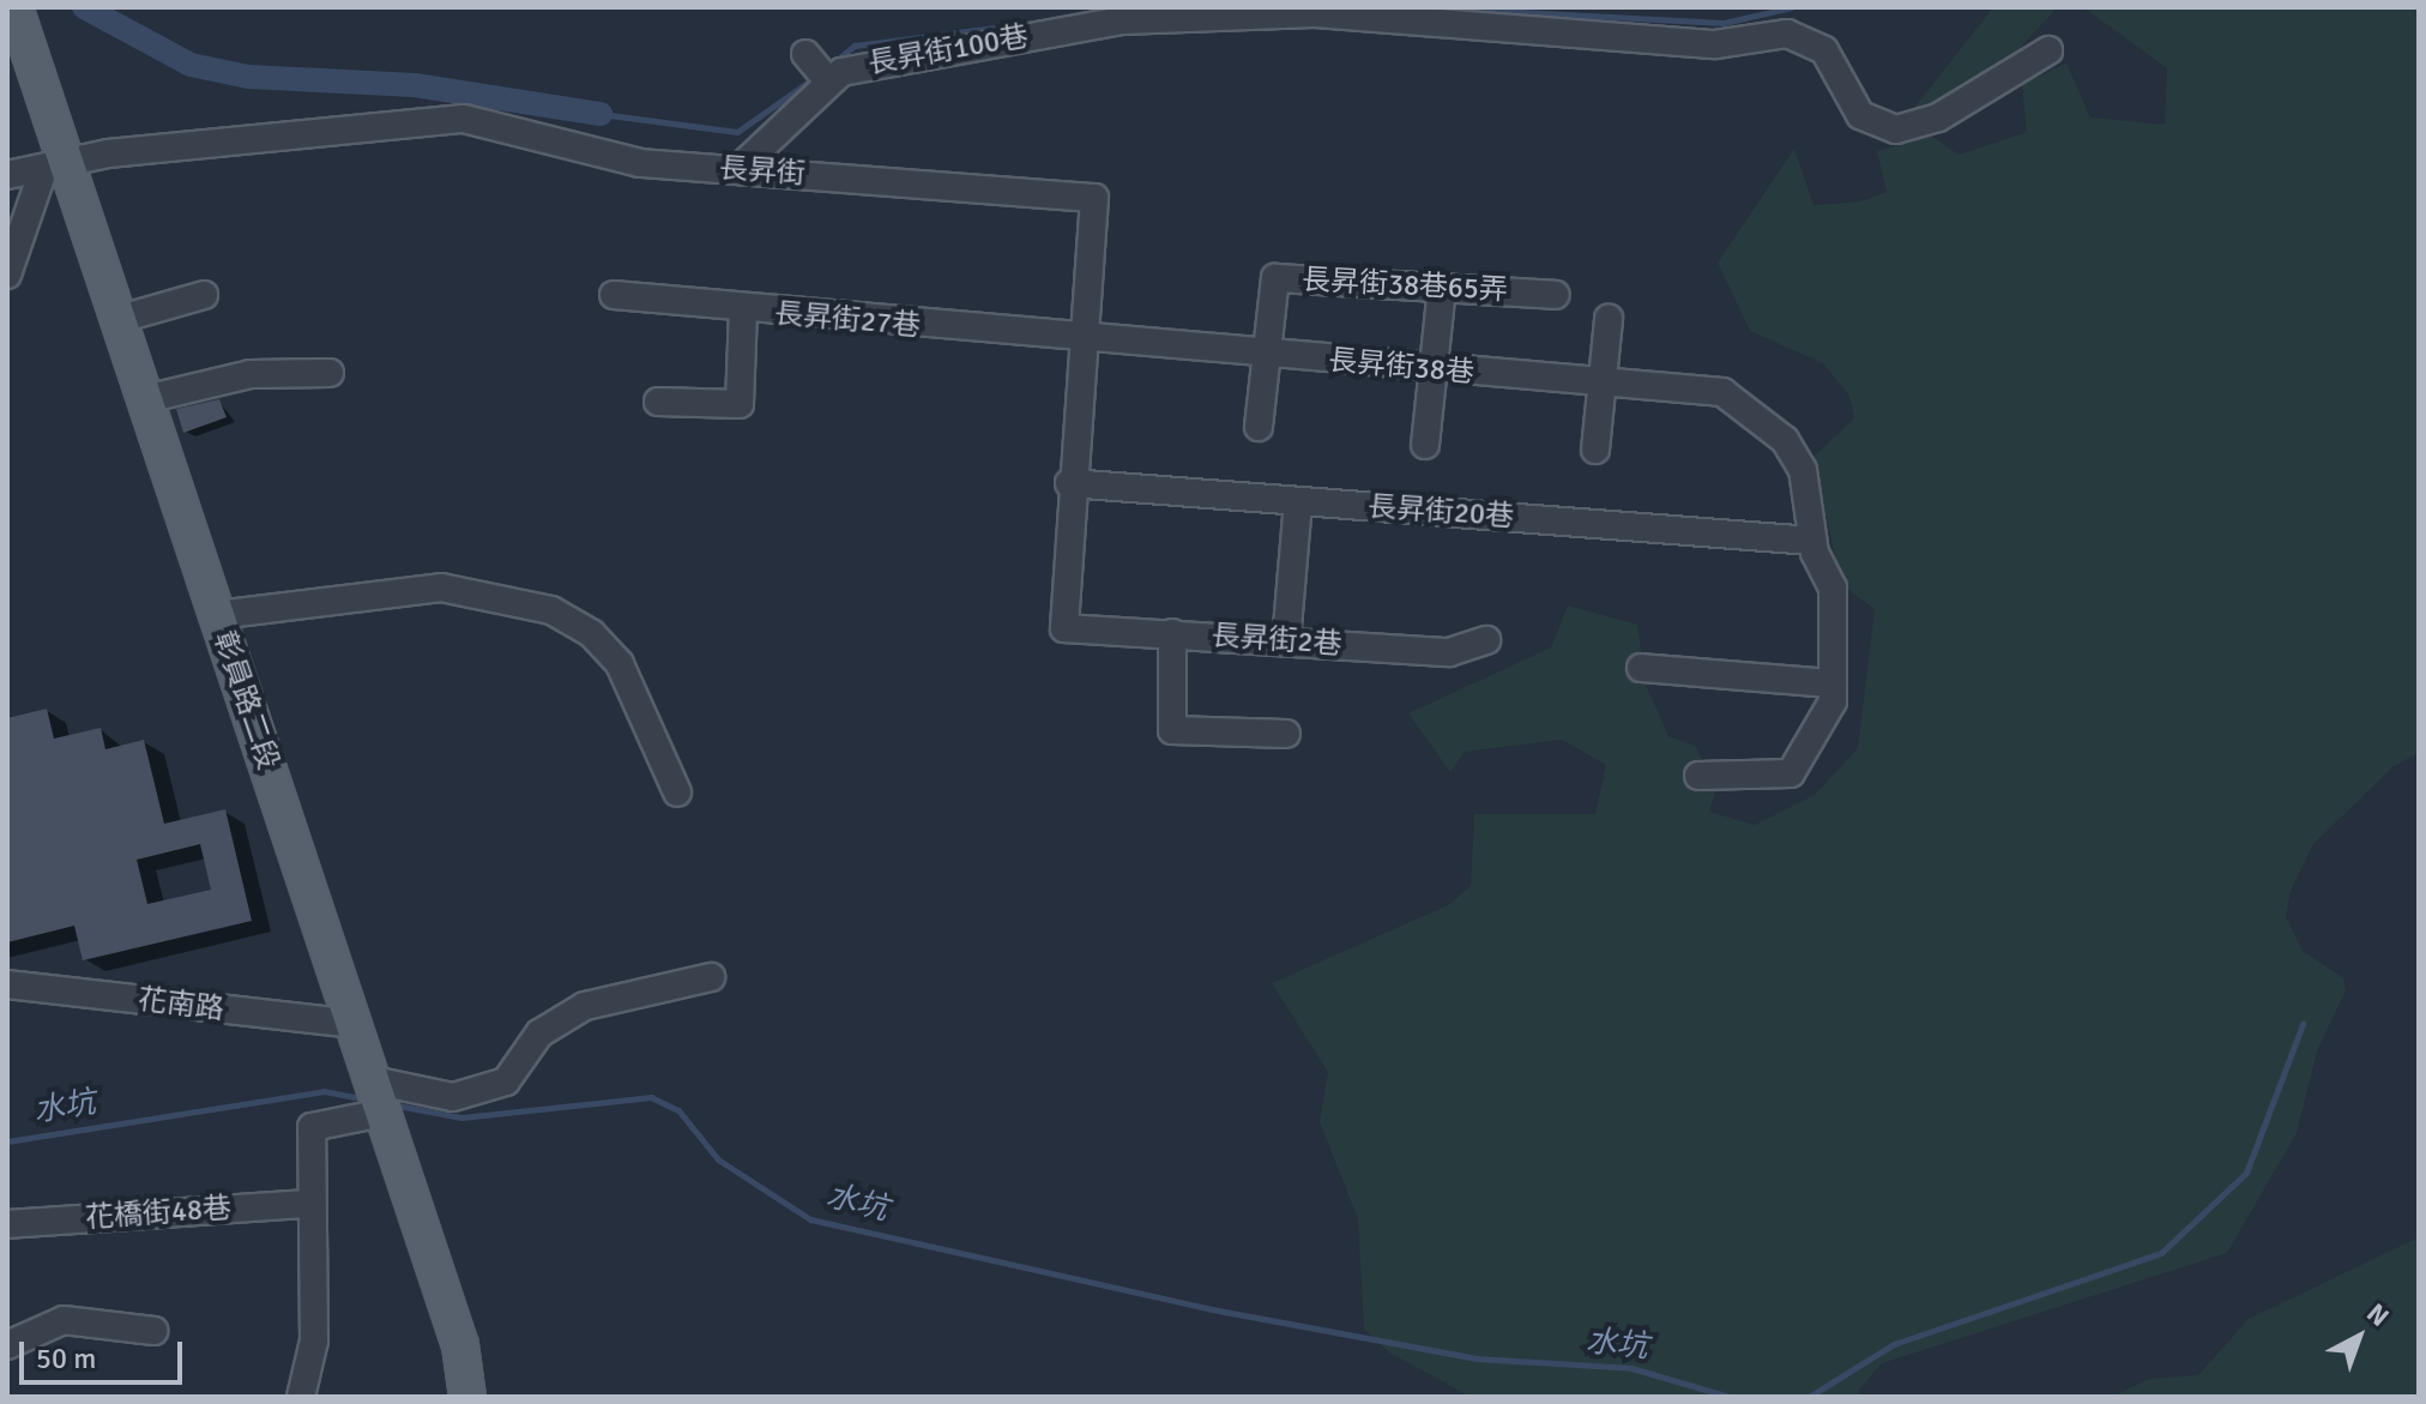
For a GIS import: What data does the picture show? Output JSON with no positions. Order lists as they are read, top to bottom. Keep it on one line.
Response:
{"streets":{"main road":["彰員路二段"],"street":["長昇街100巷","長昇街","長昇街38巷65弄","長昇街27巷","長昇街38巷","長昇街20巷","長昇街2巷","花南路","花橋街48巷"]},"crossings":[["長昇街100巷","長昇街"],["長昇街","長昇街27巷"],["長昇街","長昇街38巷"],["長昇街","長昇街20巷"],["長昇街","長昇街2巷"],["長昇街","彰員路二段"],["長昇街38巷65弄","長昇街38巷"],["長昇街27巷","長昇街38巷"],["長昇街38巷","長昇街20巷"],["彰員路二段","花南路"]],"water":["水坑"],"scale_bar":"50 m","north":"top right"}
